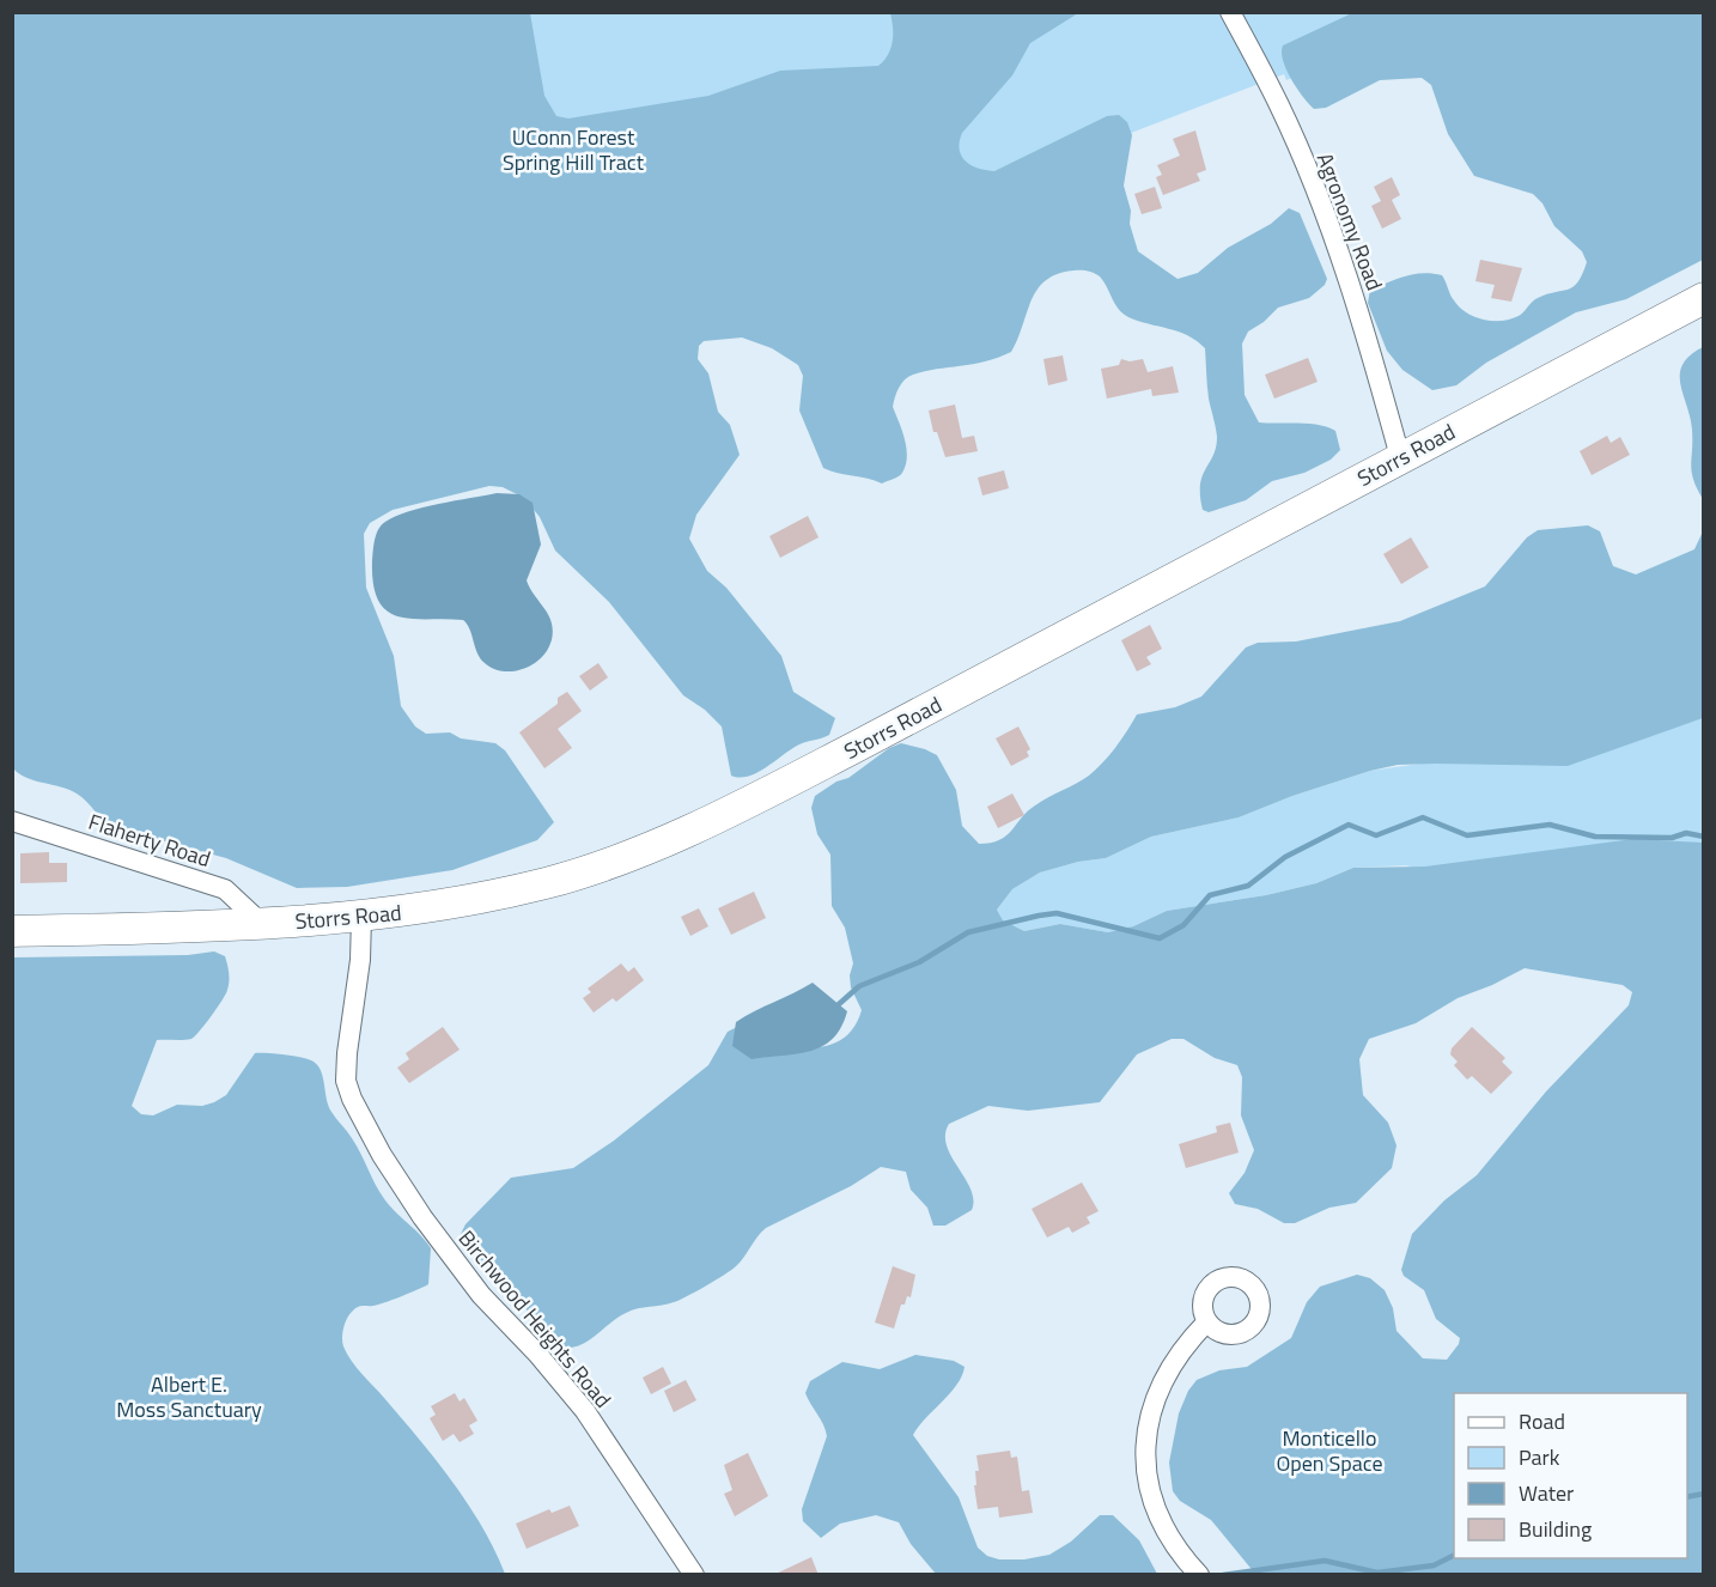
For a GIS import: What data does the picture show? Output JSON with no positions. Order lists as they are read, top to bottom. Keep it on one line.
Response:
{"streets":{"main road":["Storrs Road"],"street":["Agronomy Road","Flaherty Road","Birchwood Heights Road"]},"crossings":[["Agronomy Road","Storrs Road"],["Storrs Road","Flaherty Road"],["Storrs Road","Birchwood Heights Road"]],"parks":["UConn Forest Spring Hill Tract","Albert E. Moss Sanctuary","Monticello Open Space"],"legend":["Road","Park","Water","Building"]}
